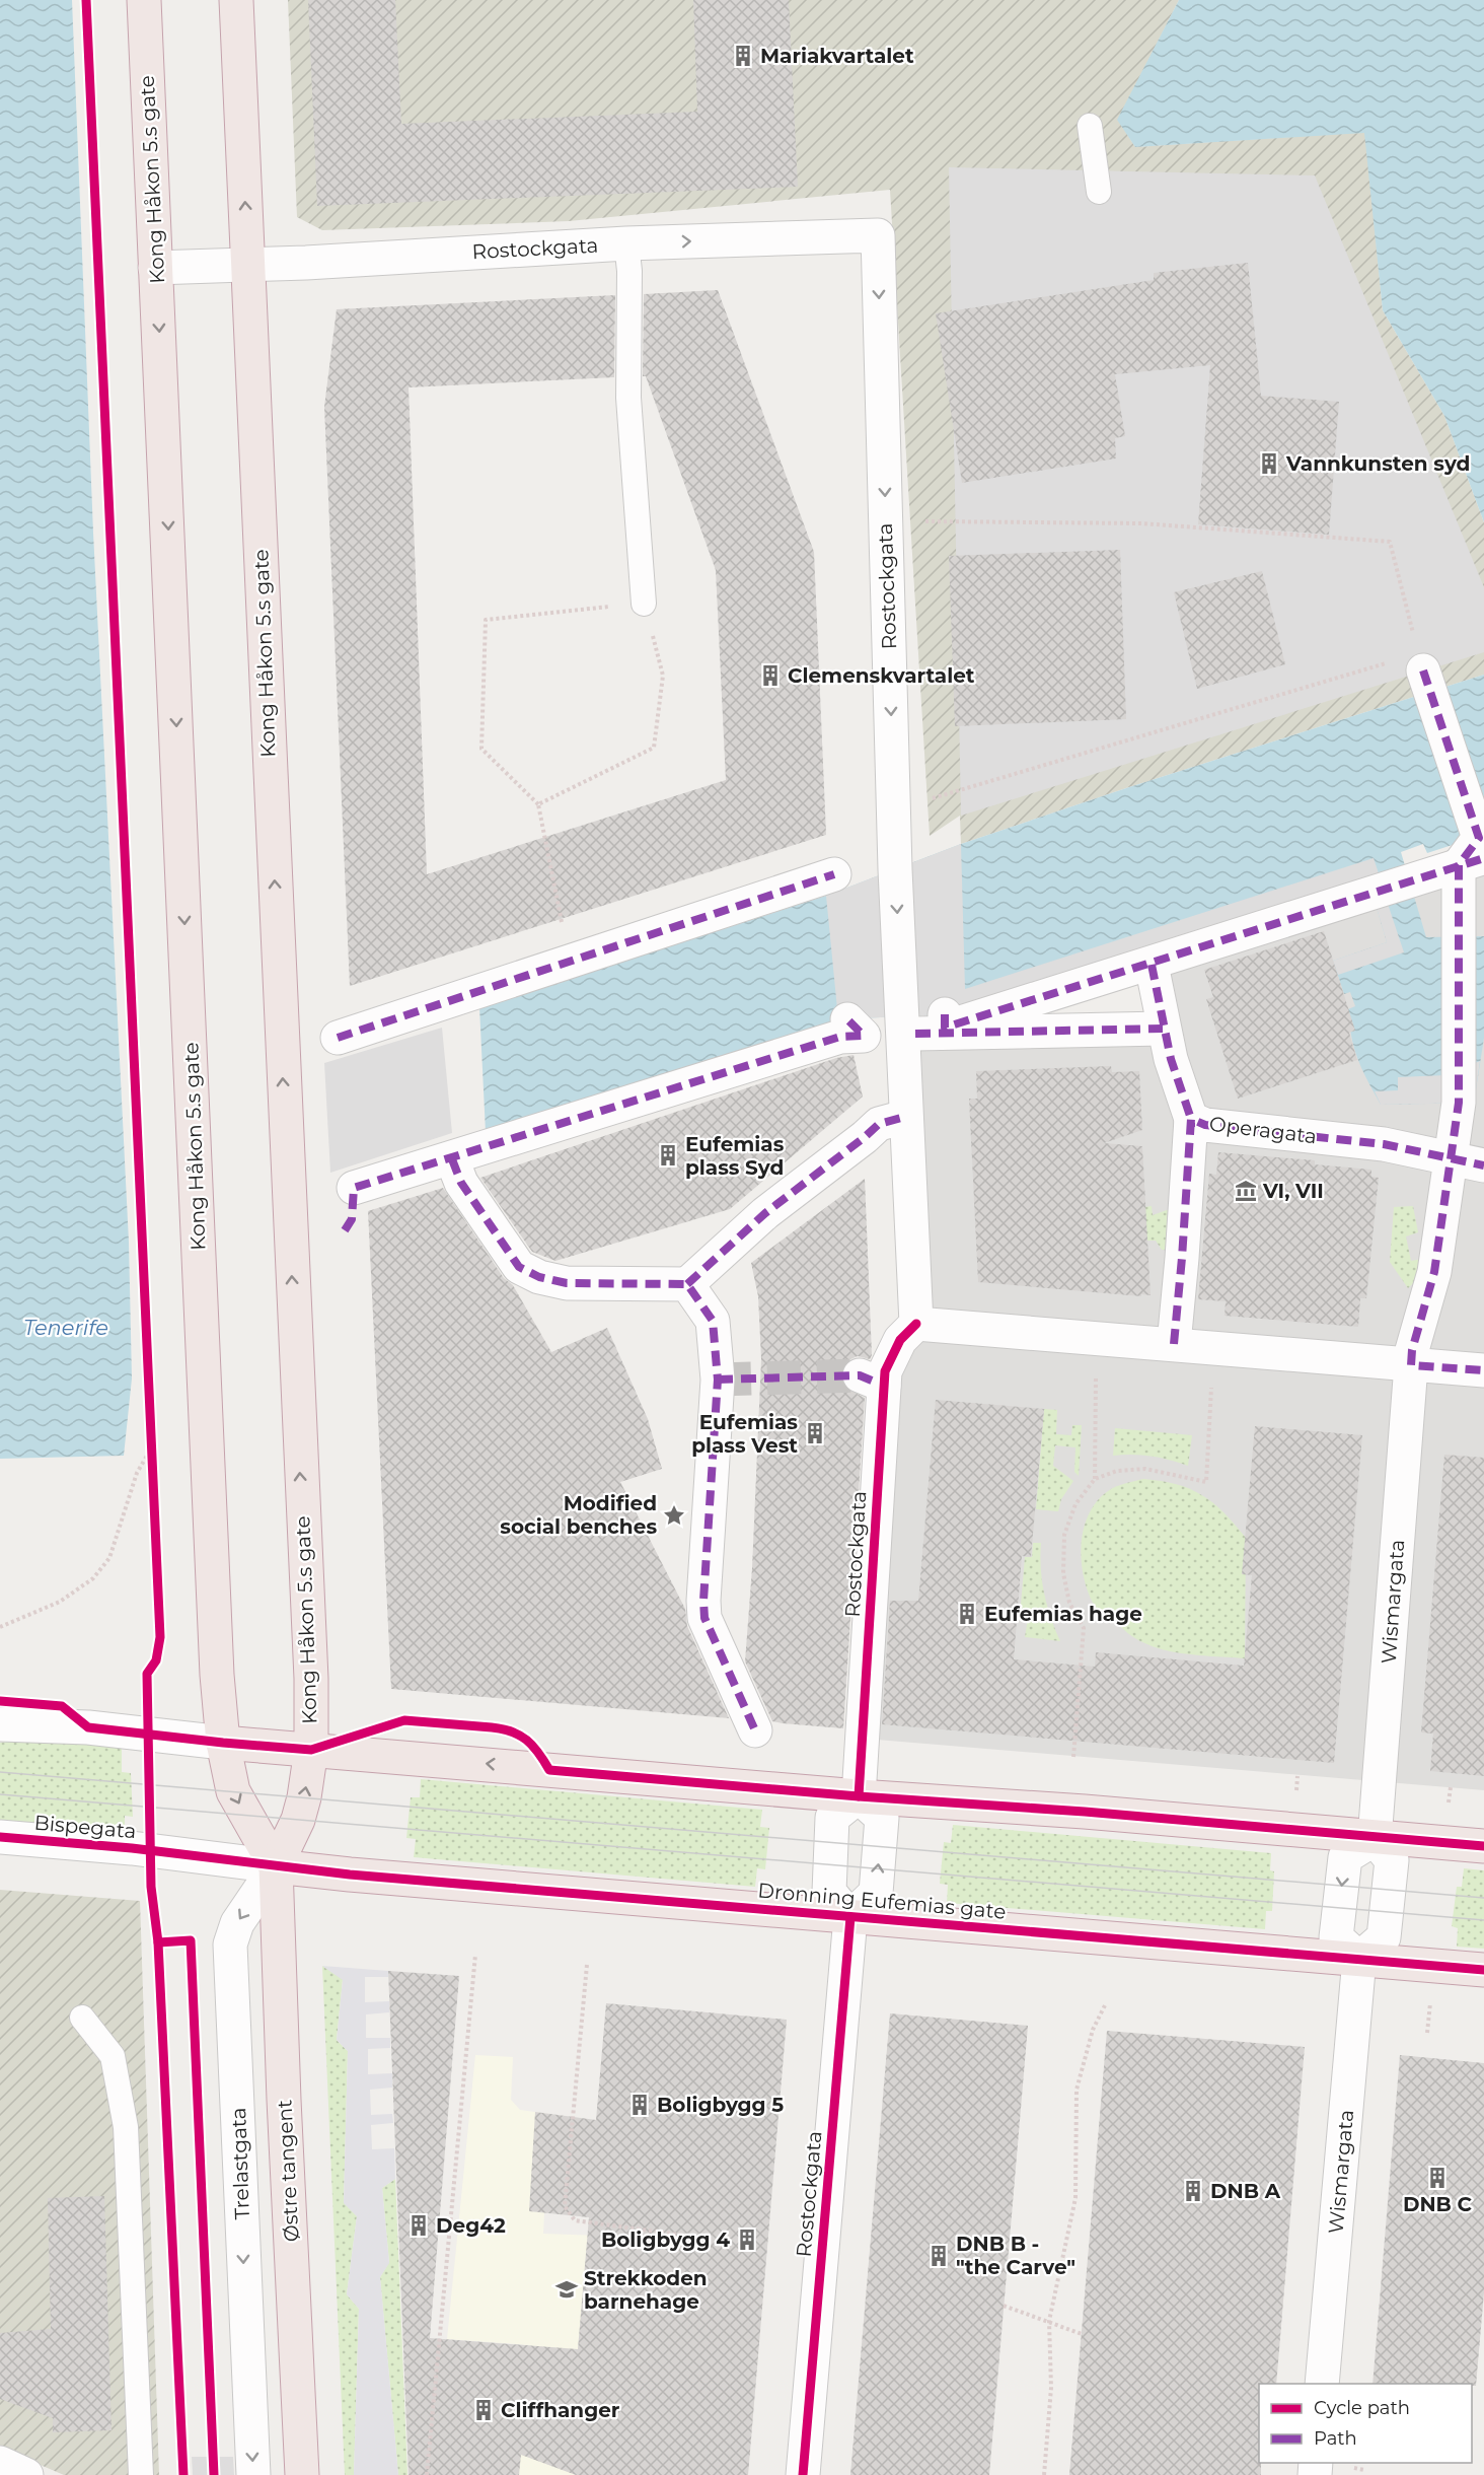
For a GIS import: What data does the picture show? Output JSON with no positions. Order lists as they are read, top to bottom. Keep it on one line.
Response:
{"streets":{"highway":["Kong Håkon 5.s gate","Dronning Eufemias gate","Østre tangent"],"street":["Rostockgata","Operagata","Wismargata","Bispegata","Trelastgata"]},"crossings":[["Kong Håkon 5.s gate","Rostockgata"],["Kong Håkon 5.s gate","Bispegata"],["Kong Håkon 5.s gate","Dronning Eufemias gate"],["Kong Håkon 5.s gate","Trelastgata"],["Kong Håkon 5.s gate","Østre tangent"],["Rostockgata","Dronning Eufemias gate"],["Wismargata","Dronning Eufemias gate"],["Bispegata","Dronning Eufemias gate"],["Bispegata","Trelastgata"],["Bispegata","Østre tangent"],["Dronning Eufemias gate","Trelastgata"],["Dronning Eufemias gate","Østre tangent"],["Trelastgata","Østre tangent"]],"one_way":["Trelastgata"],"water":["Tenerife"],"places":{"building":["Mariakvartalet","Vannkunsten syd","Clemenskvartalet","Eufemias plass Syd","Eufemias plass Vest","Eufemias hage","Boligbygg 5","DNB C","DNB A","Deg42","Boligbygg 4","DNB B - \"the Carve\"","Cliffhanger"],"museum":["VI, VII"],"place":["Modified social benches"],"school or university":["Strekkoden barnehage"]},"legend":["Cycle path","Path"]}
